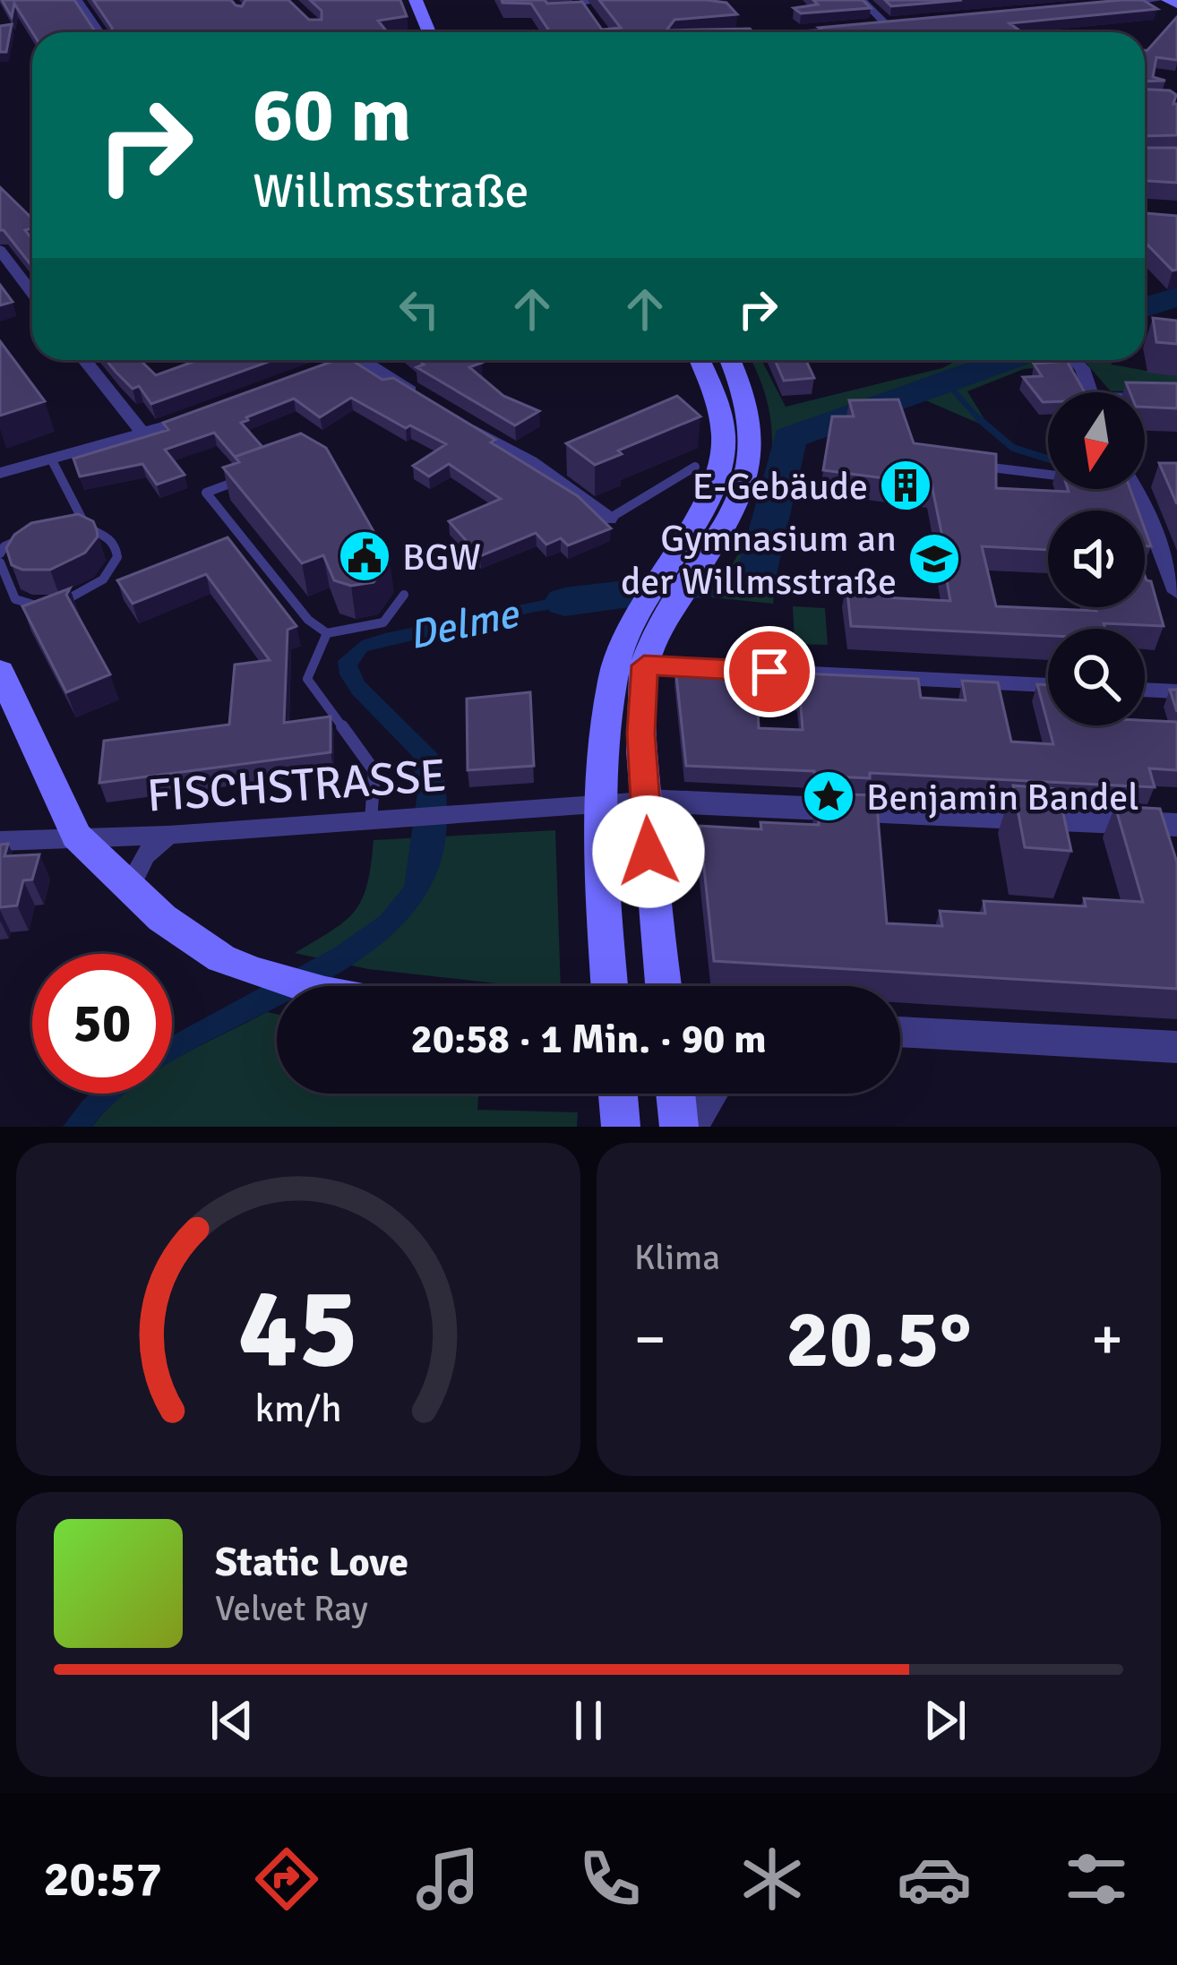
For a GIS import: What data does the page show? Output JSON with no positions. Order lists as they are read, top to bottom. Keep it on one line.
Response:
{"streets":{"street":["FISCHSTRASSE"]},"water":["Delme"],"places":{"building":["E-Gebäude"],"public building":["BGW"],"school or university":["Gymnasium an der Willmsstraße"],"place":["Benjamin Bandel"]},"north":"bottom","page":{"turn":["60 m","Willmsstraße"],"limit":"50","trip":"20:58 · 1 Min. · 90 m","tile":"Klima","heat":["−","20.5°","+"],"song":["Static Love","Velvet Ray"],"tabs":"20:57","gauge":["45","km/h"]}}
